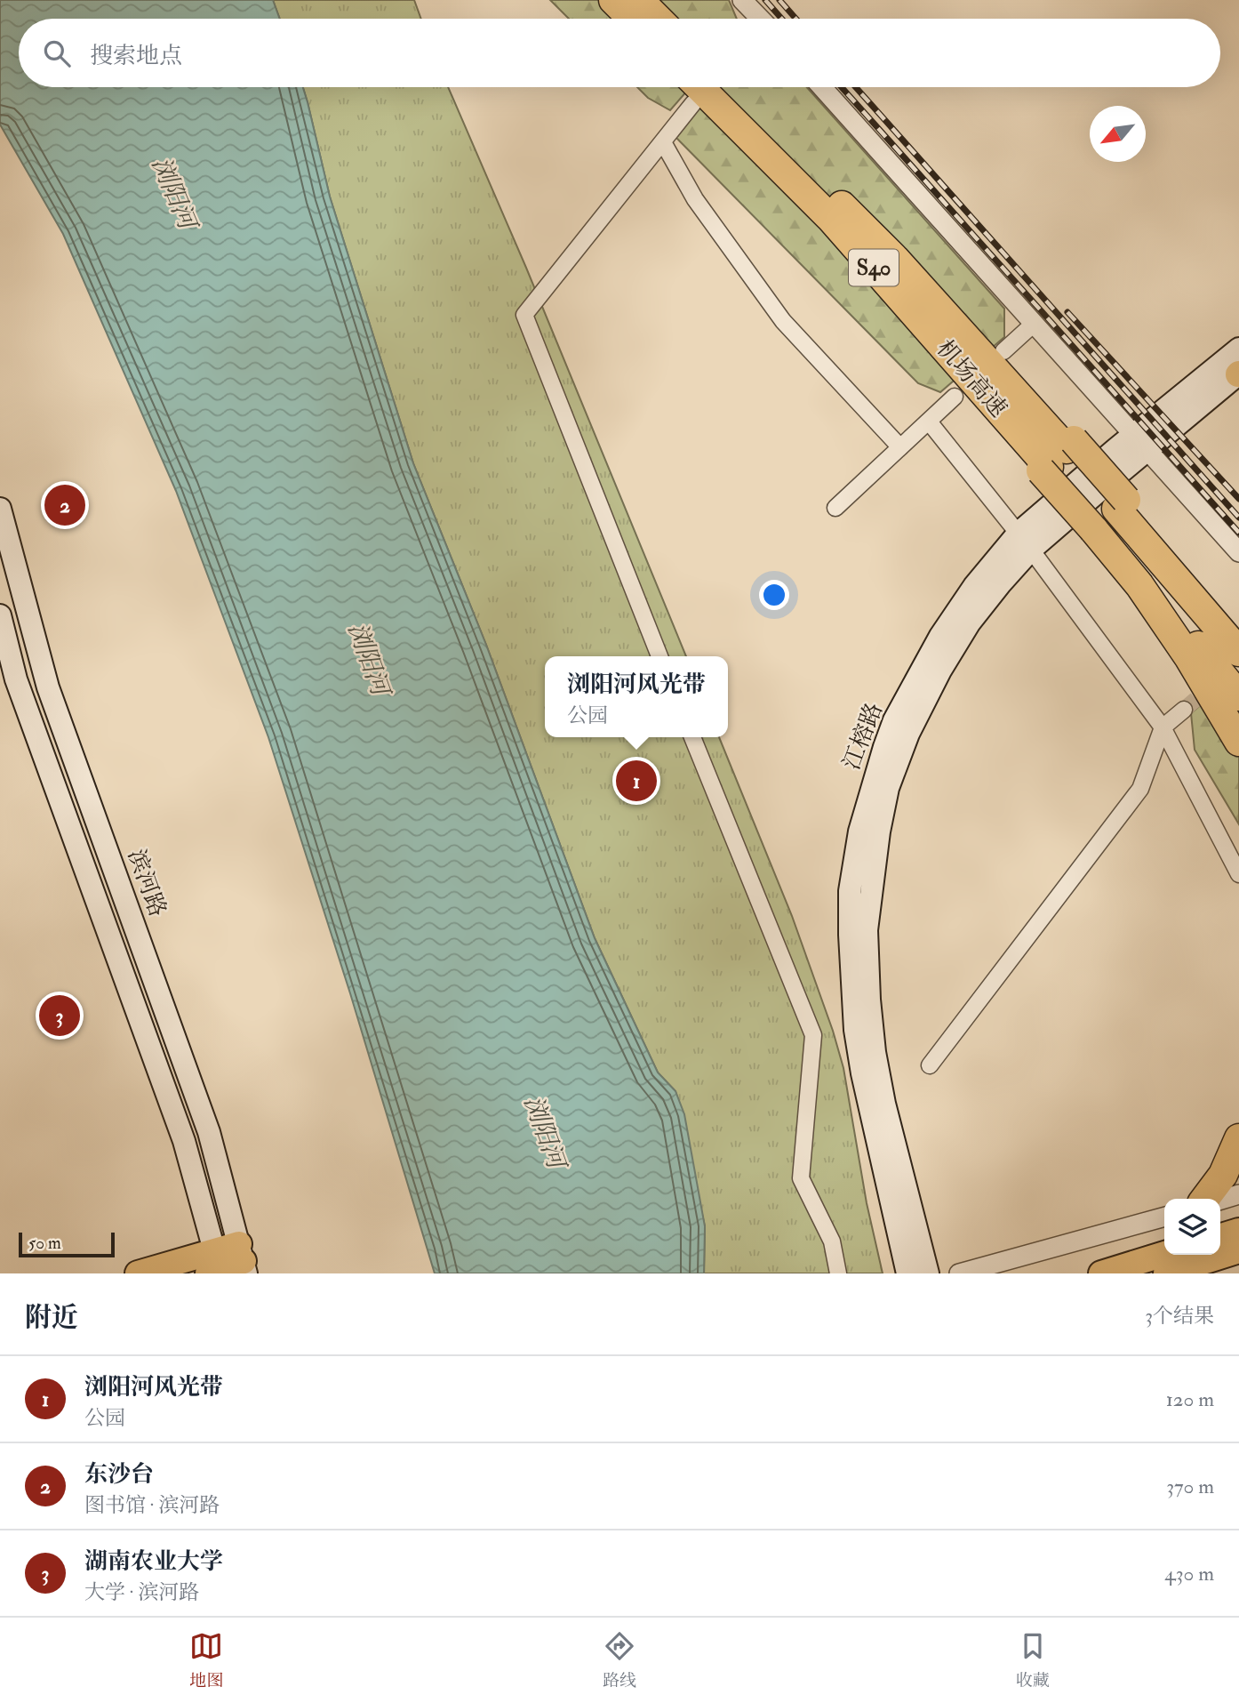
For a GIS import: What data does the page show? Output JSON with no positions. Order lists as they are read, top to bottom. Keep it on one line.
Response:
{"streets":{"highway":["S40","机场高速"],"main road":["江榕路","滨河路"]},"water":["浏阳河"],"scale_bar":"50 m","north":"bottom left","page":{"search":"搜索地点","pins":["2","1","3"],"popup":["浏阳河风光带","公园"],"scale":"50 m","heading":["附近","3个结果"],"list":[{"mark":"1","name":"浏阳河风光带","note":"公园","value":"120 m"},{"mark":"2","name":"东沙台","note":"图书馆 · 滨河路","value":"370 m"},{"mark":"3","name":"湖南农业大学","note":"大学 · 滨河路","value":"430 m"}],"nav":["地图","路线","收藏"]}}
